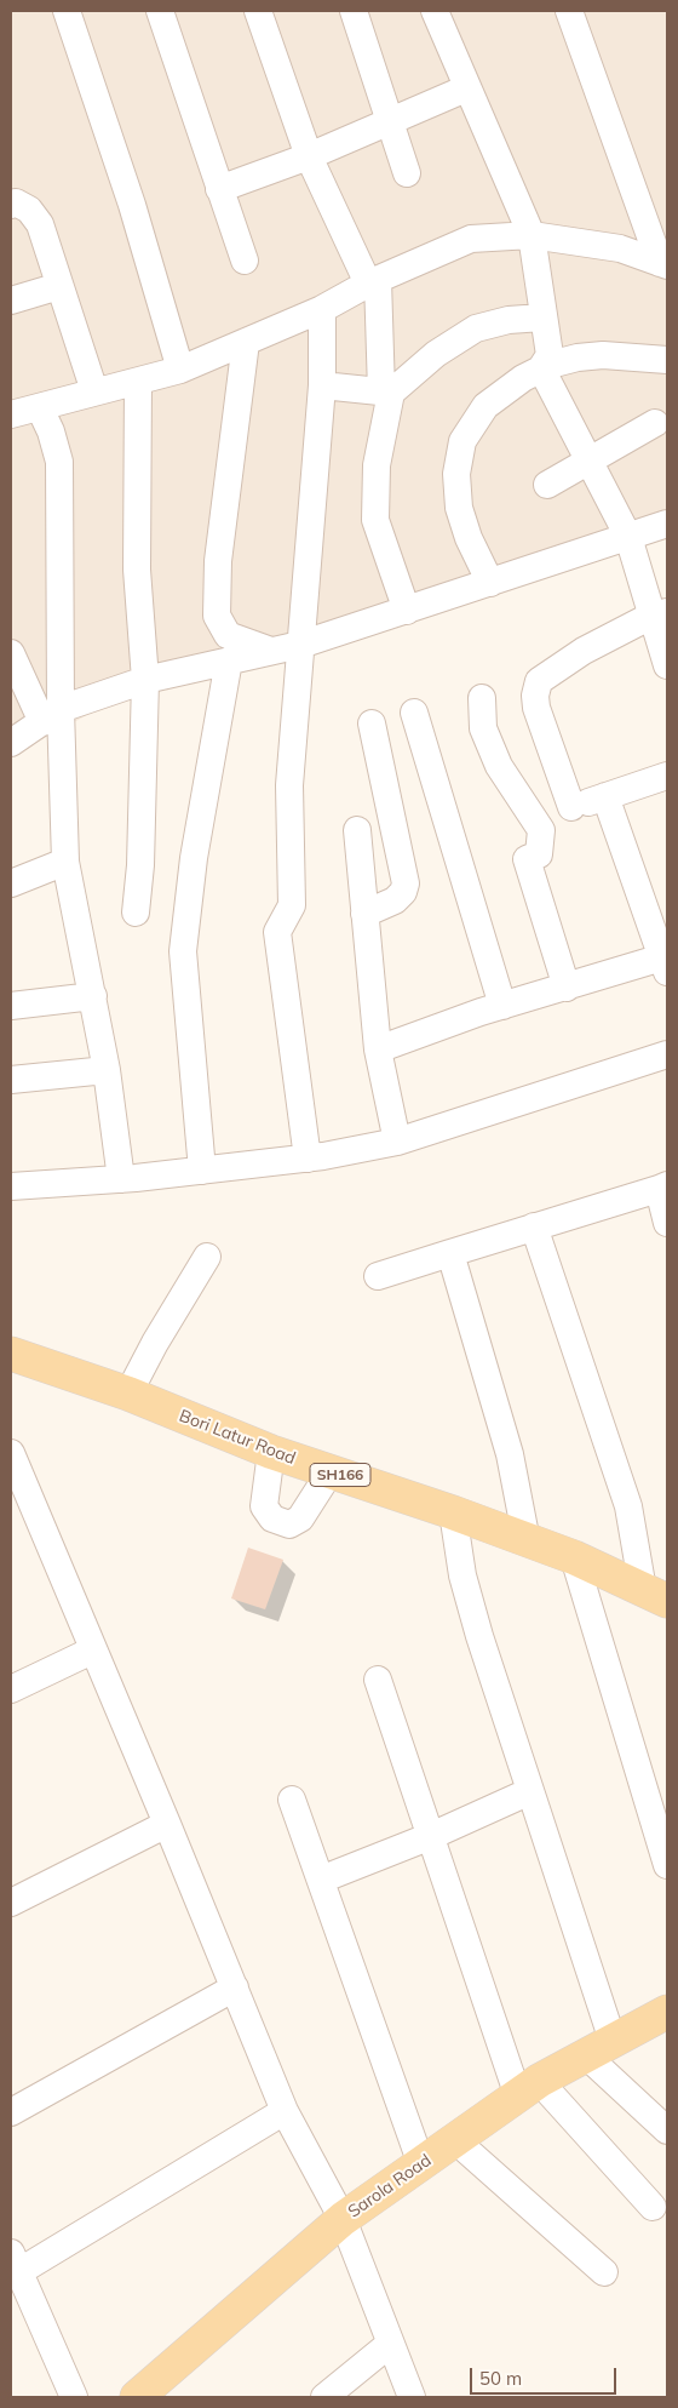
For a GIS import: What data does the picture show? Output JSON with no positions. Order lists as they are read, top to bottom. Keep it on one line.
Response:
{"streets":{"main road":["Bori Latur Road","SH166","Sarola Road"]},"scale_bar":"50 m"}
